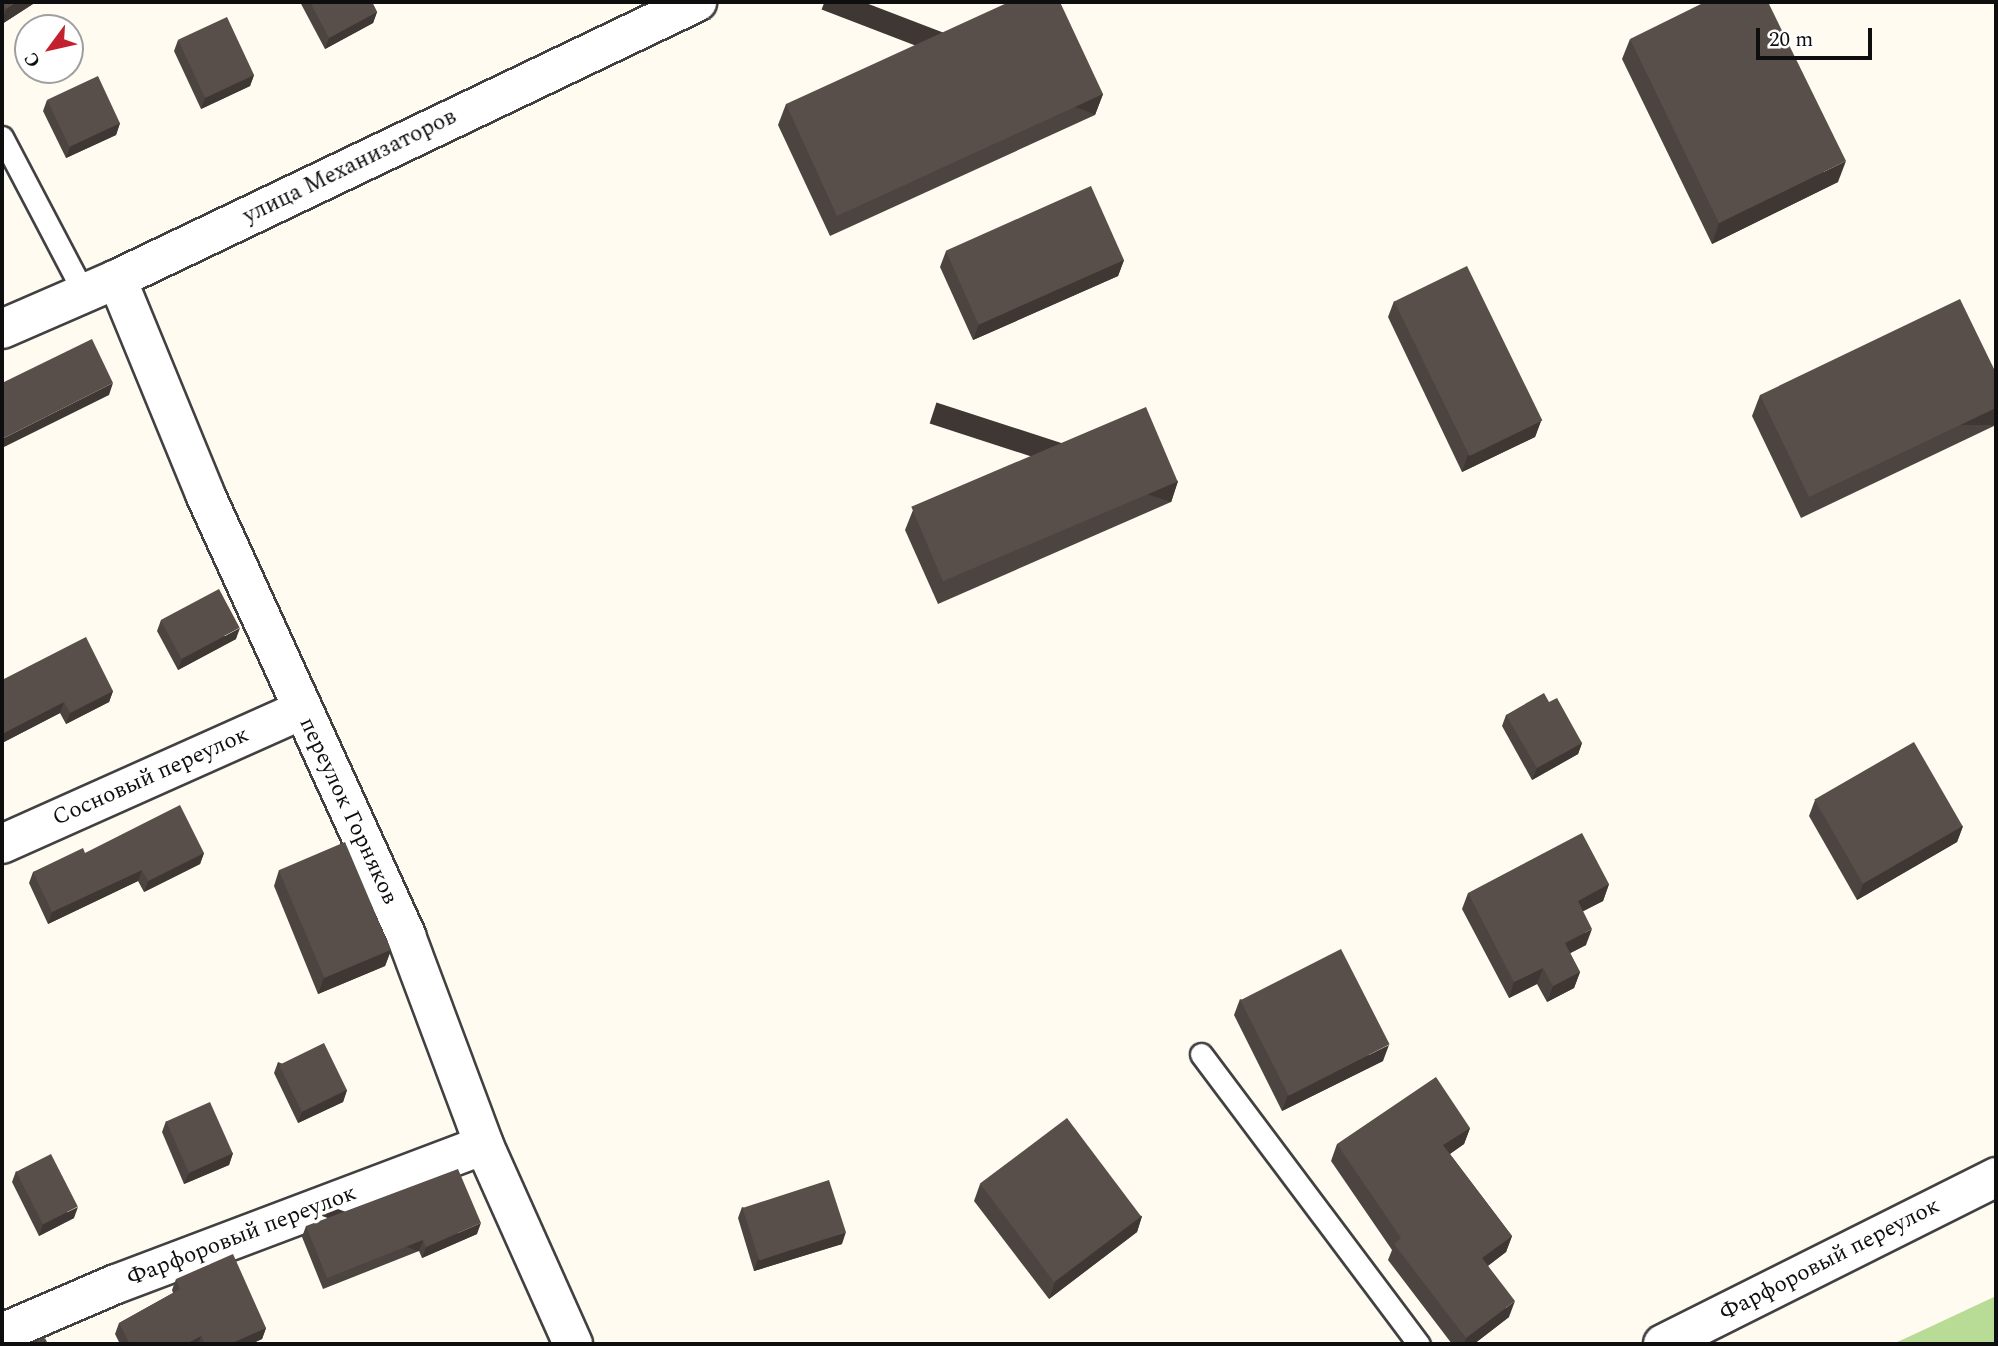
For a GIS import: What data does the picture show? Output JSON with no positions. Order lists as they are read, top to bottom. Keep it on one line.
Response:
{"streets":{"street":["улица Механизаторов","Сосновый переулок","переулок Горняков","Фарфоровый переулок"]},"crossings":[["улица Механизаторов","переулок Горняков"],["Сосновый переулок","переулок Горняков"],["переулок Горняков","Фарфоровый переулок"]],"scale_bar":"20 m","north":"bottom left"}
